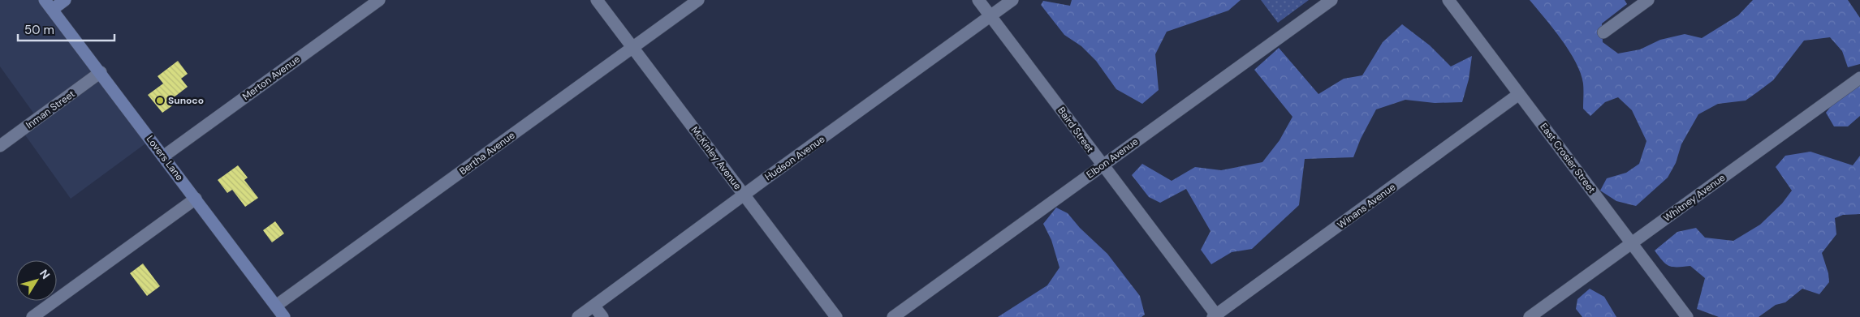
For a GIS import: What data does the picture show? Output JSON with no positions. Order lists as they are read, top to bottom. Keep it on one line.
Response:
{"streets":{"street":["Merton Avenue","Inman Street","Baird Street","Bertha Avenue","Lovers Lane","McKinley Avenue","Hudson Avenue","Elbon Avenue","East Crosier Street","Whitney Avenue","Winans Avenue"]},"crossings":[["Merton Avenue","Lovers Lane"],["Inman Street","Lovers Lane"],["Baird Street","Hudson Avenue"],["Baird Street","Elbon Avenue"],["Baird Street","Winans Avenue"],["Bertha Avenue","Lovers Lane"],["Bertha Avenue","McKinley Avenue"],["McKinley Avenue","Hudson Avenue"],["East Crosier Street","Whitney Avenue"],["East Crosier Street","Winans Avenue"]],"places":["Sunoco"],"scale_bar":"50 m","north":"top right"}
